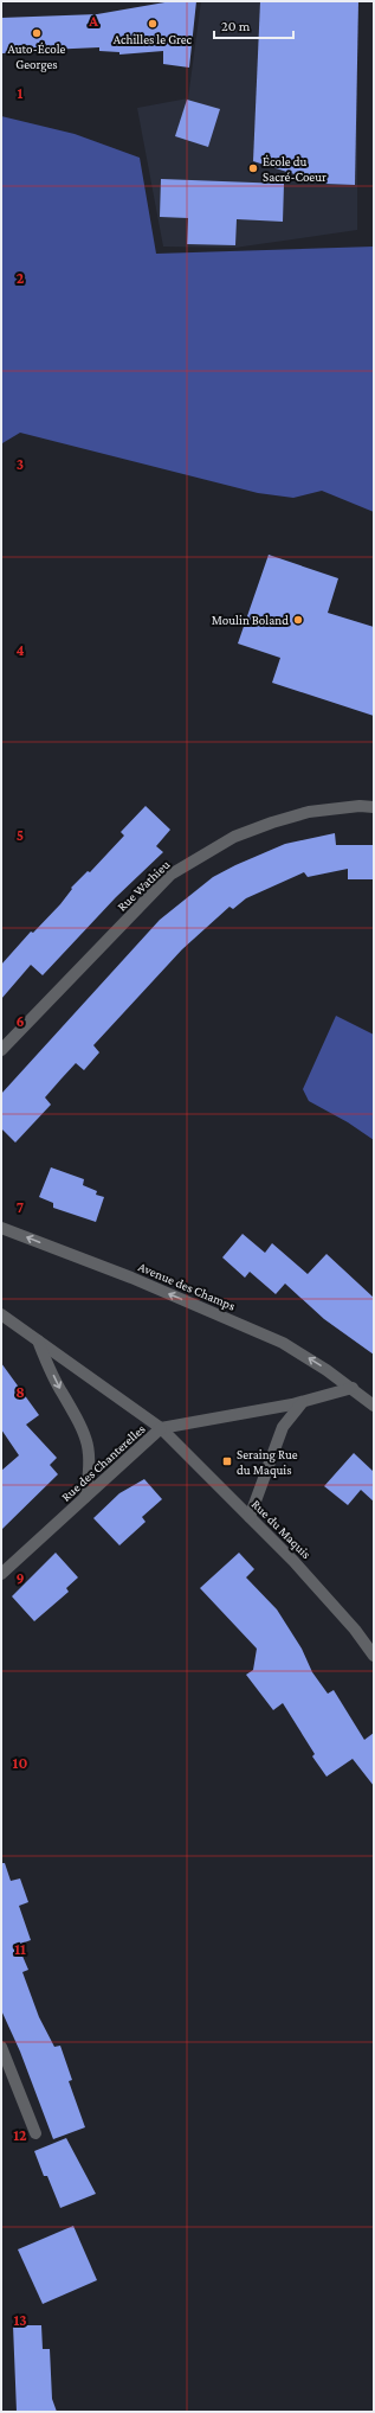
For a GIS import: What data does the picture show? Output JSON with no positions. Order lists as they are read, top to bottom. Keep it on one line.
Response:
{"streets":{"street":["Rue Wathieu","Avenue des Champs","Rue des Chanterelles","Rue du Maquis"]},"crossings":[["Rue des Chanterelles","Rue du Maquis"]],"one_way":["Avenue des Champs"],"places":{"other":["Achilles le Grec","Auto-École Georges","École du Sacré-Coeur","Moulin Boland"],"transit":["Seraing Rue du Maquis"]},"scale_bar":"20 m","grid":{"columns":["A"],"rows":["1","2","3","4","5","6","7","8","9","10","11","12","13"]}}
